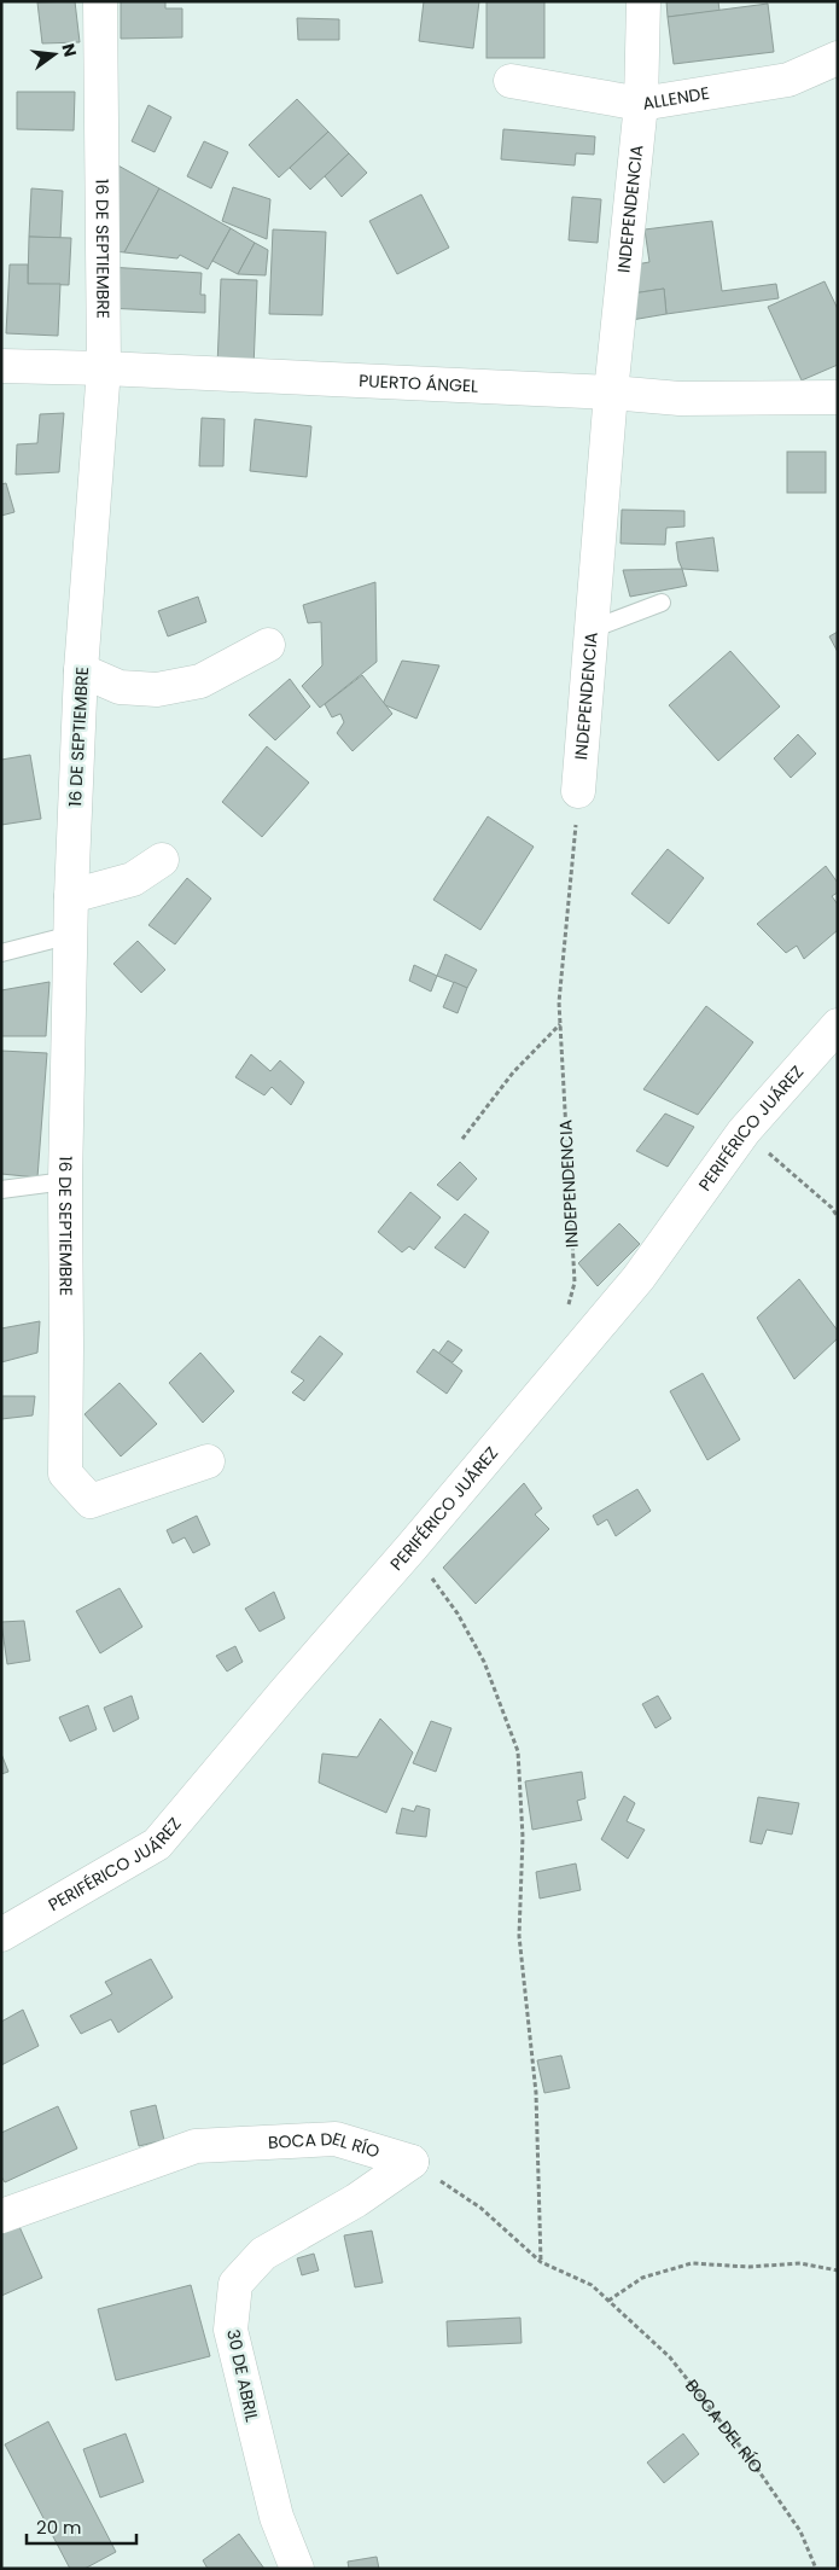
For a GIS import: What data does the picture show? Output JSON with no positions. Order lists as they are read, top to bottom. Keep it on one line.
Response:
{"streets":{"street":["ALLENDE","INDEPENDENCIA","16 DE SEPTIEMBRE","PUERTO ÁNGEL","PERIFÉRICO JUÁREZ","BOCA DEL RÍO","30 DE ABRIL"]},"crossings":[["ALLENDE","INDEPENDENCIA"],["INDEPENDENCIA","PUERTO ÁNGEL"],["16 DE SEPTIEMBRE","PUERTO ÁNGEL"],["BOCA DEL RÍO","30 DE ABRIL"]],"scale_bar":"20 m","north":"right"}
